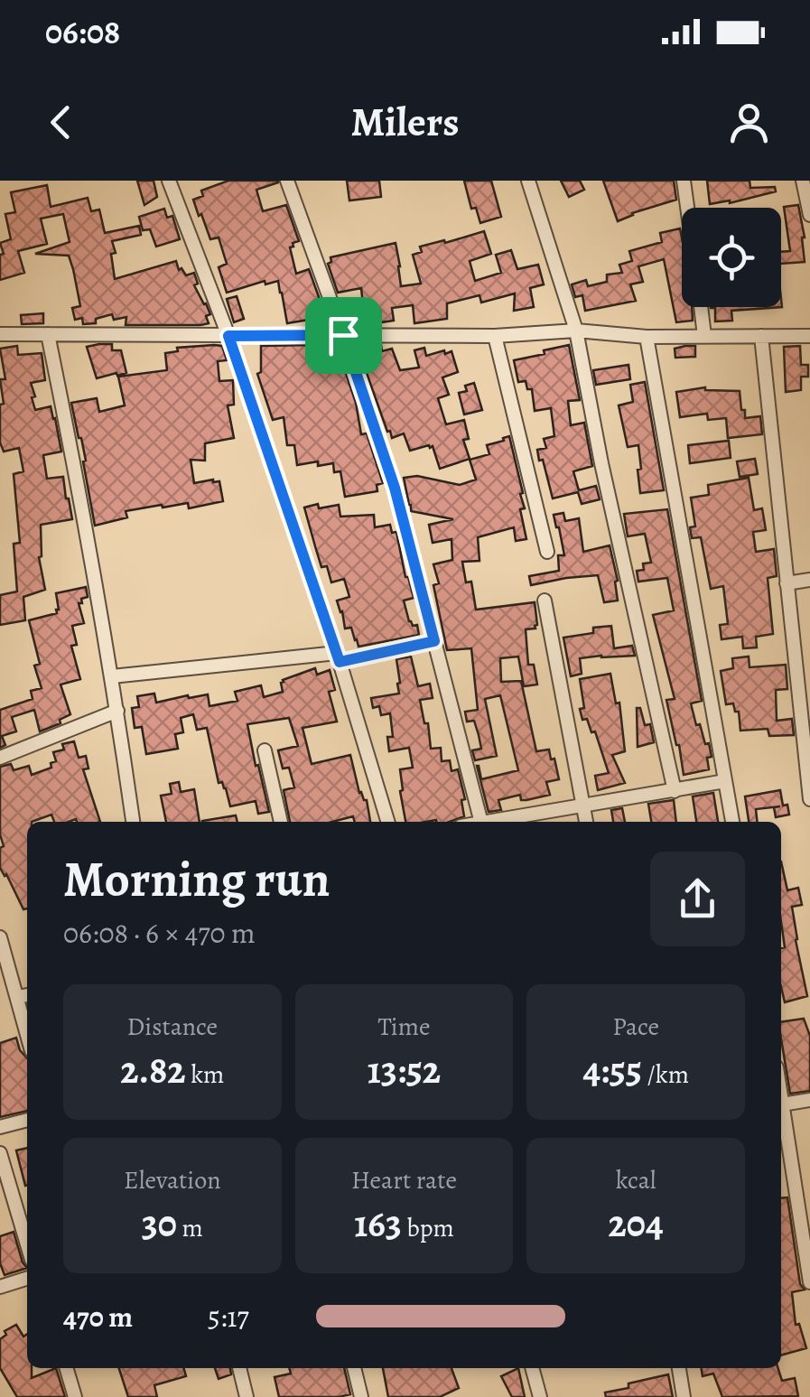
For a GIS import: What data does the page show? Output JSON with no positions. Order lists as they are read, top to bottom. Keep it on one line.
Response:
{"page":{"status":"06:08","header":"Milers","heading":["Morning run","06:08 · 6 × 470 m"],"stats":[["Distance","2.82 km"],["Time","13:52"],["Pace","4:55 /km"],["Elevation","30 m"],["Heart rate","163 bpm"],["kcal","204"]],"list":[{"name":"470 m","note":"5:17"}]}}
